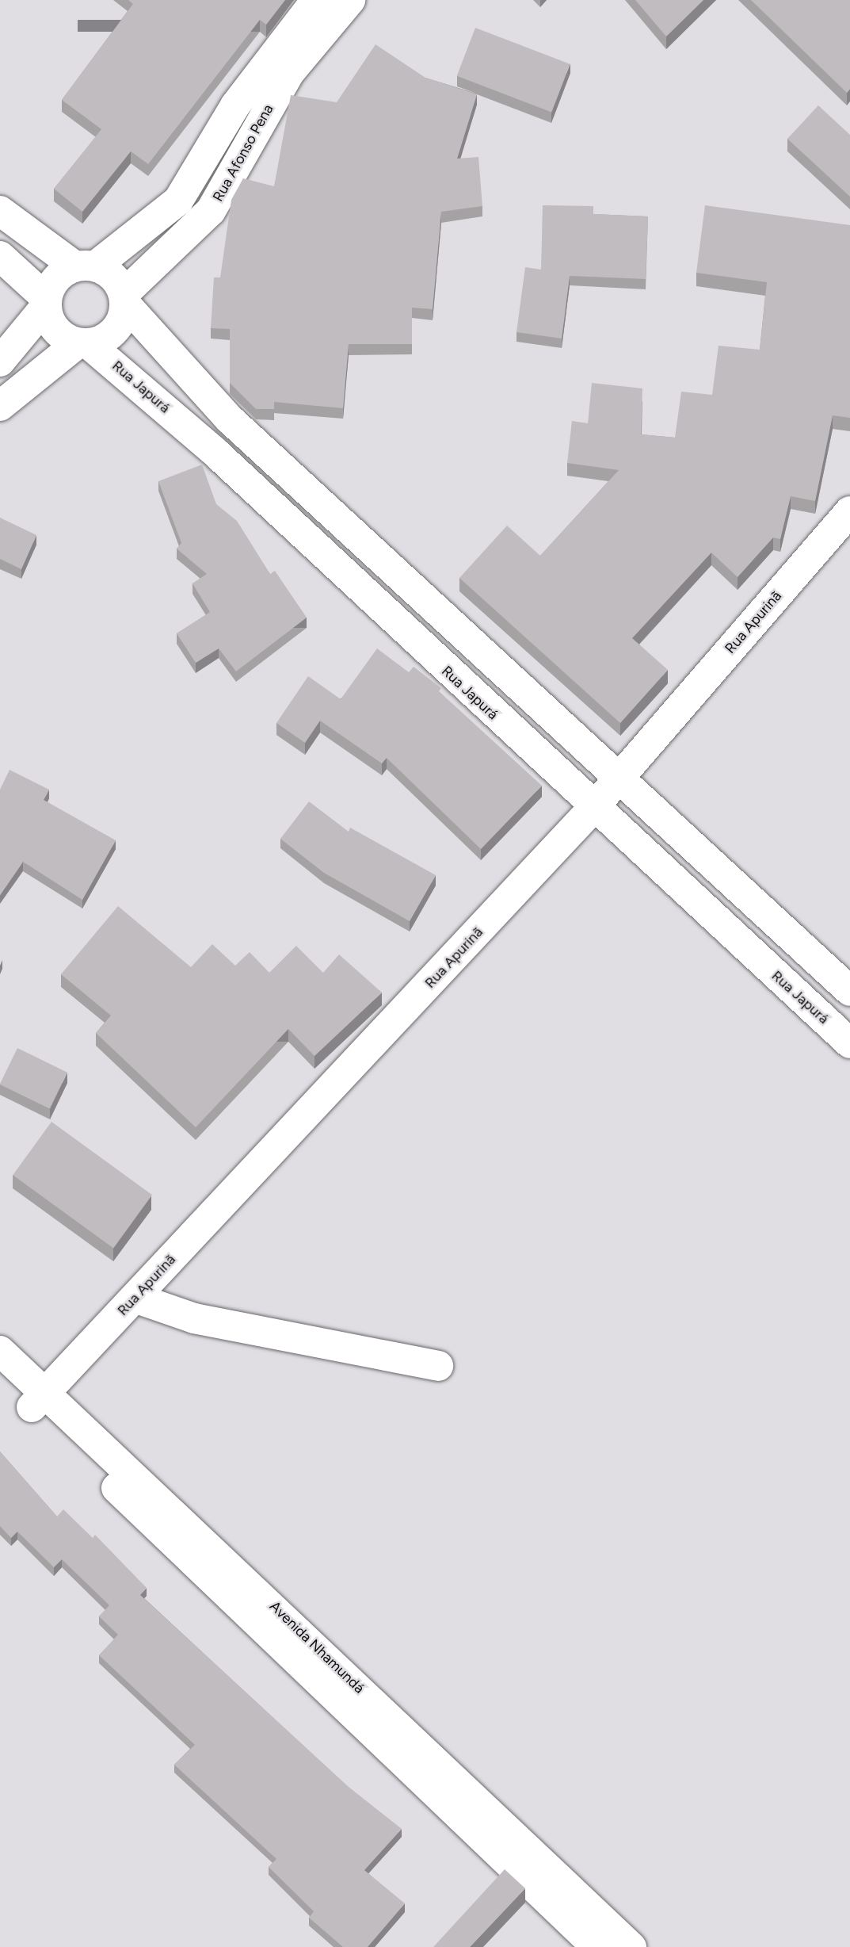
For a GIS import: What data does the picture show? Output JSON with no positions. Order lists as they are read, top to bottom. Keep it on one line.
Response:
{"streets":{"street":["Rua Afonso Pena","Rua Japurá","Rua Apurinã","Avenida Nhamundá"]},"crossings":[["Rua Afonso Pena","Rua Japurá"],["Rua Japurá","Rua Apurinã"],["Rua Apurinã","Avenida Nhamundá"]]}
